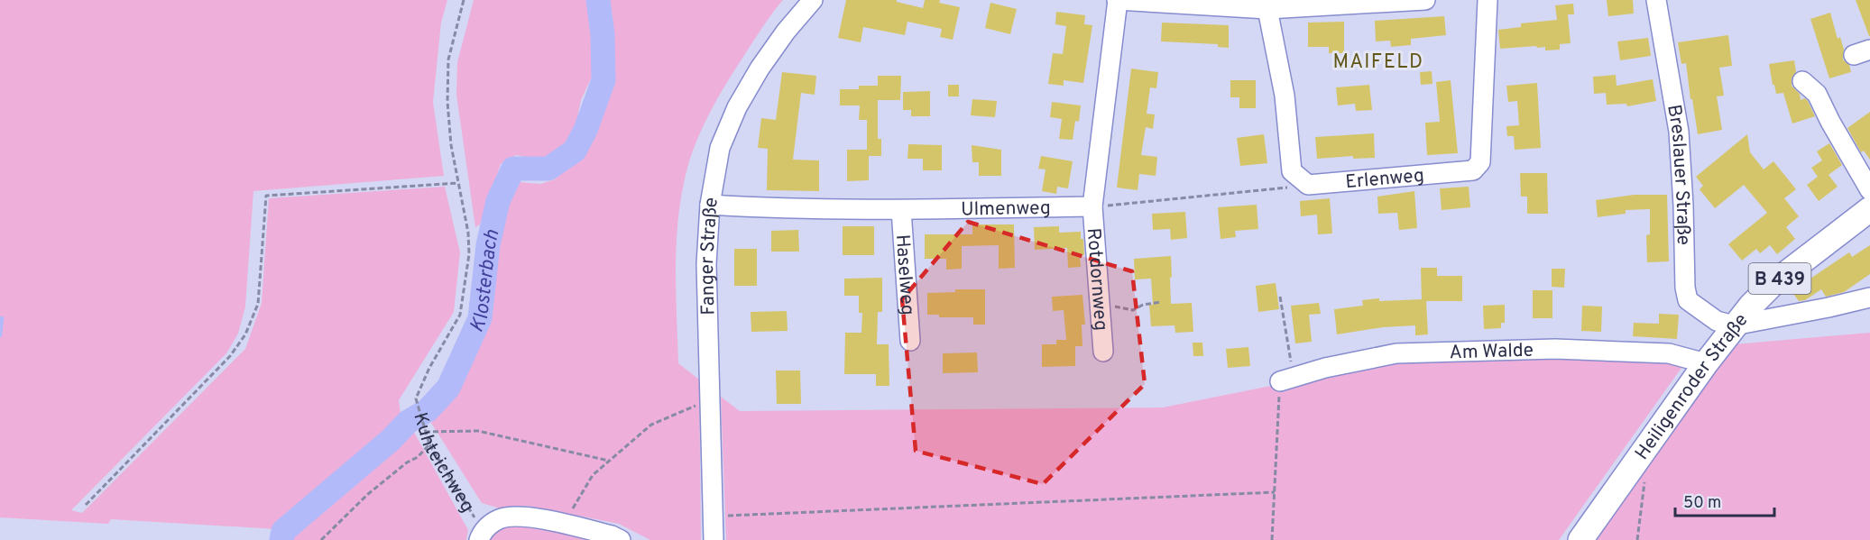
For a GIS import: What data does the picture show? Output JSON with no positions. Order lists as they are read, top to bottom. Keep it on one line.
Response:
{"streets":{"main road":["B 439","Heiligenroder Straße"],"street":["Breslauer Straße","Erlenweg","Ulmenweg","Fanger Straße","Haselweg","Rotdornweg","Am Walde","Kuhteichweg"]},"crossings":[["Breslauer Straße","Heiligenroder Straße"],["Ulmenweg","Fanger Straße"],["Ulmenweg","Haselweg"],["Ulmenweg","Rotdornweg"],["Am Walde","Heiligenroder Straße"]],"districts":["MAIFELD"],"water":["Klosterbach"],"scale_bar":"50 m"}
